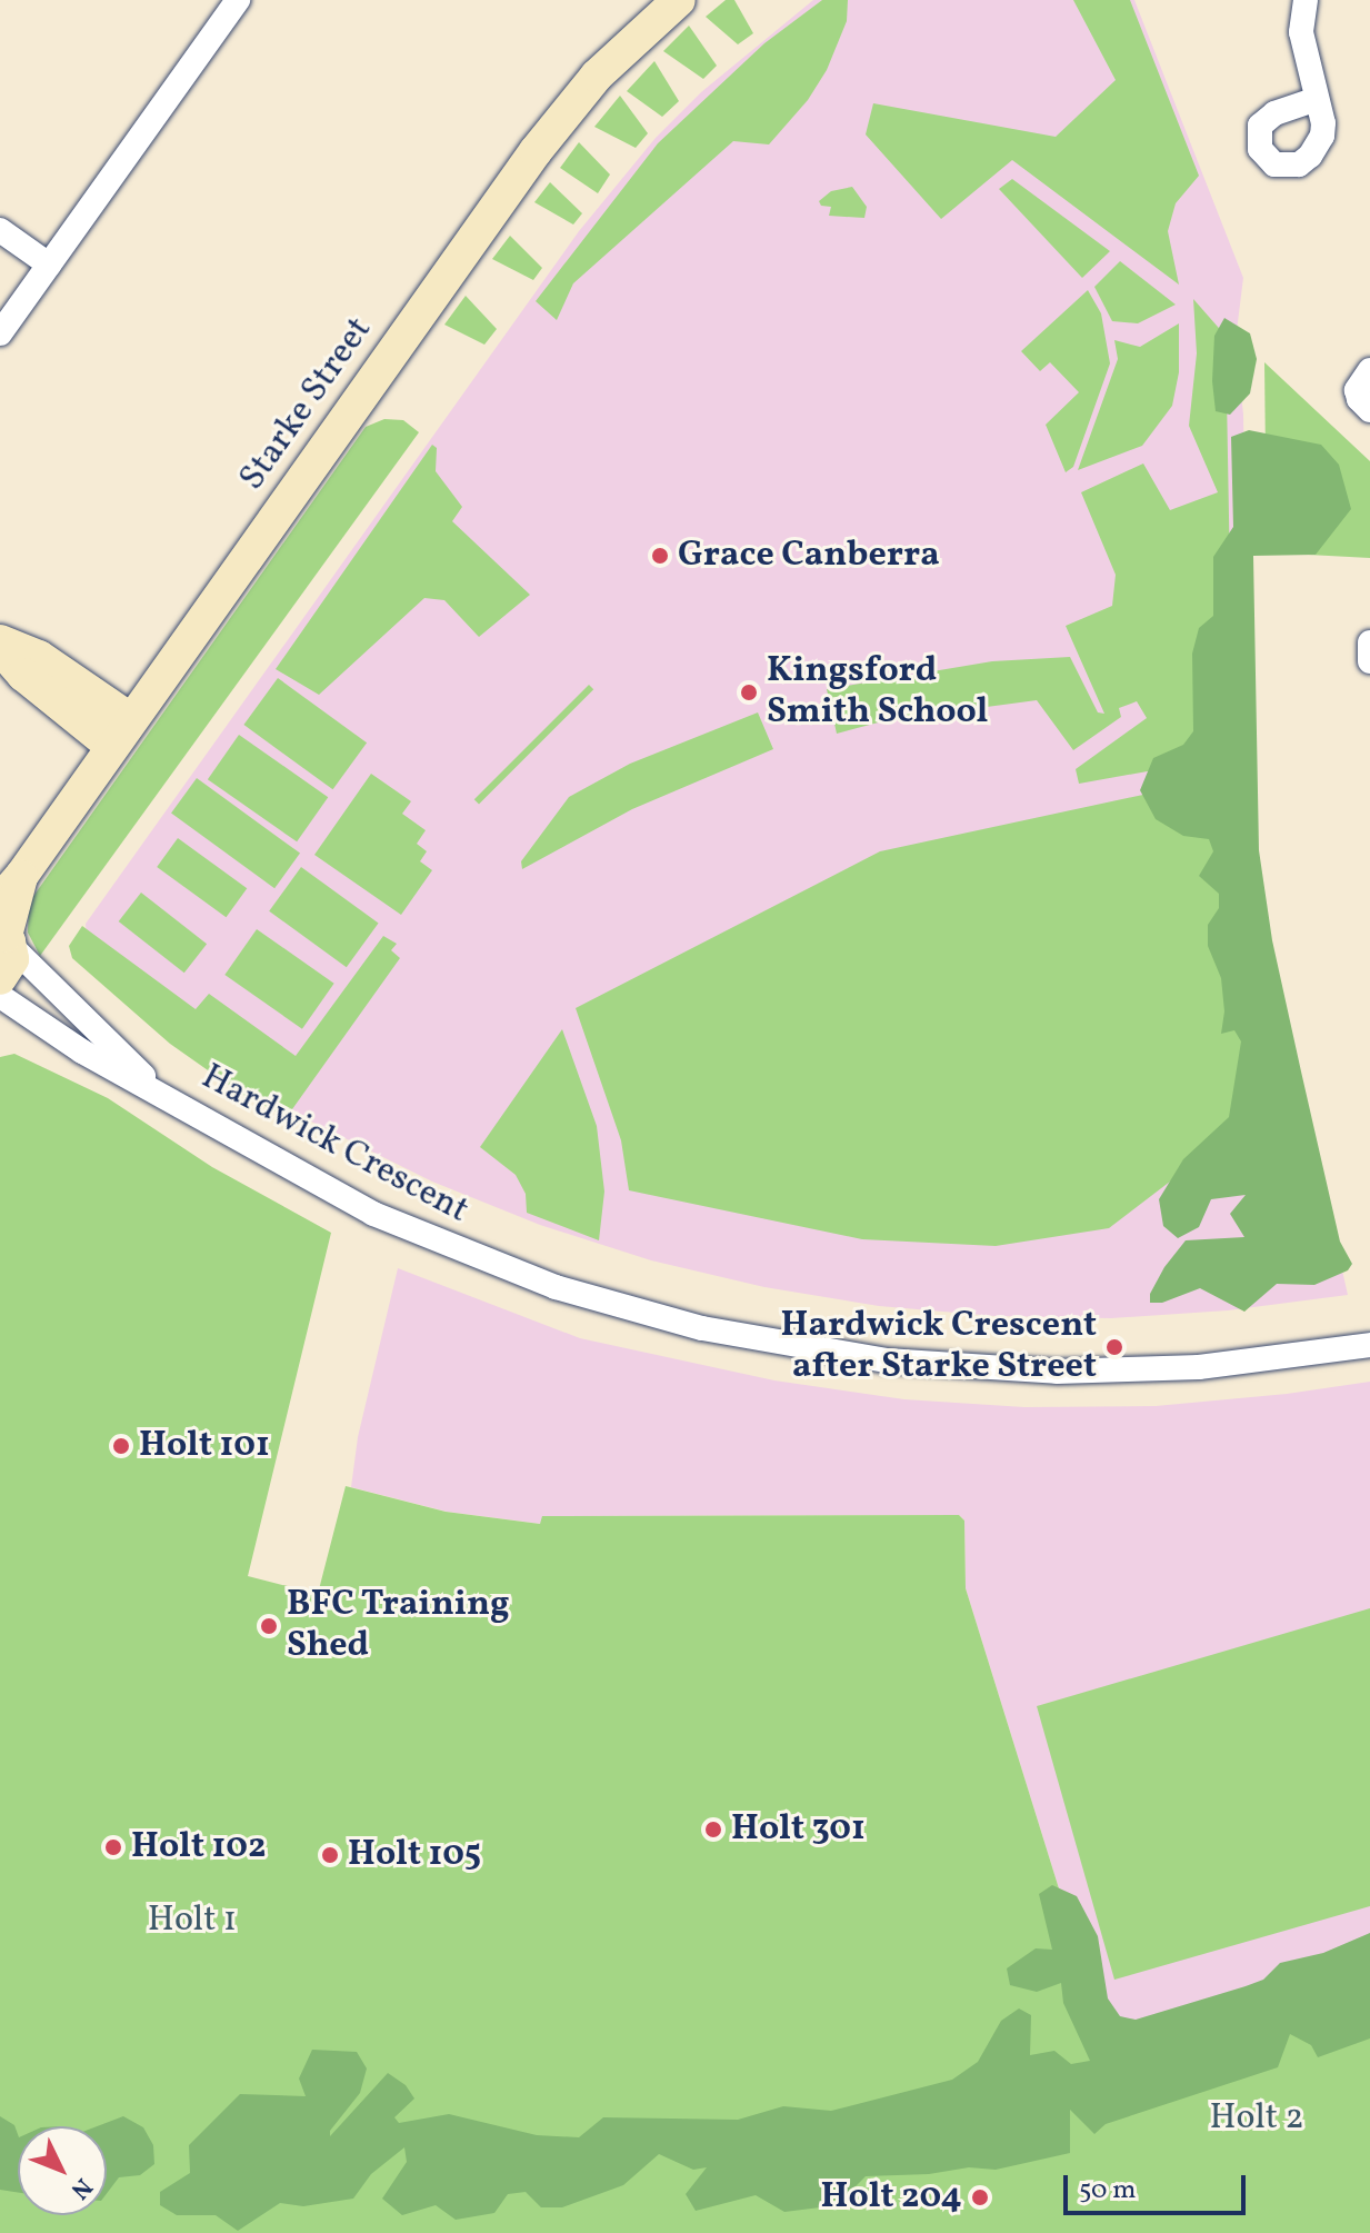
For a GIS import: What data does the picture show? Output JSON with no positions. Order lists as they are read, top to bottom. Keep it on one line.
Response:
{"streets":{"street":["Starke Street","Hardwick Crescent"]},"crossings":[["Starke Street","Hardwick Crescent"]],"parks":["Holt 1","Holt 2"],"places":["Grace Canberra","Kingsford Smith School","Hardwick Crescent after Starke Street","Holt 101","BFC Training Shed","Holt 301","Holt 102","Holt 105","Holt 204"],"scale_bar":"50 m","north":"bottom right"}
